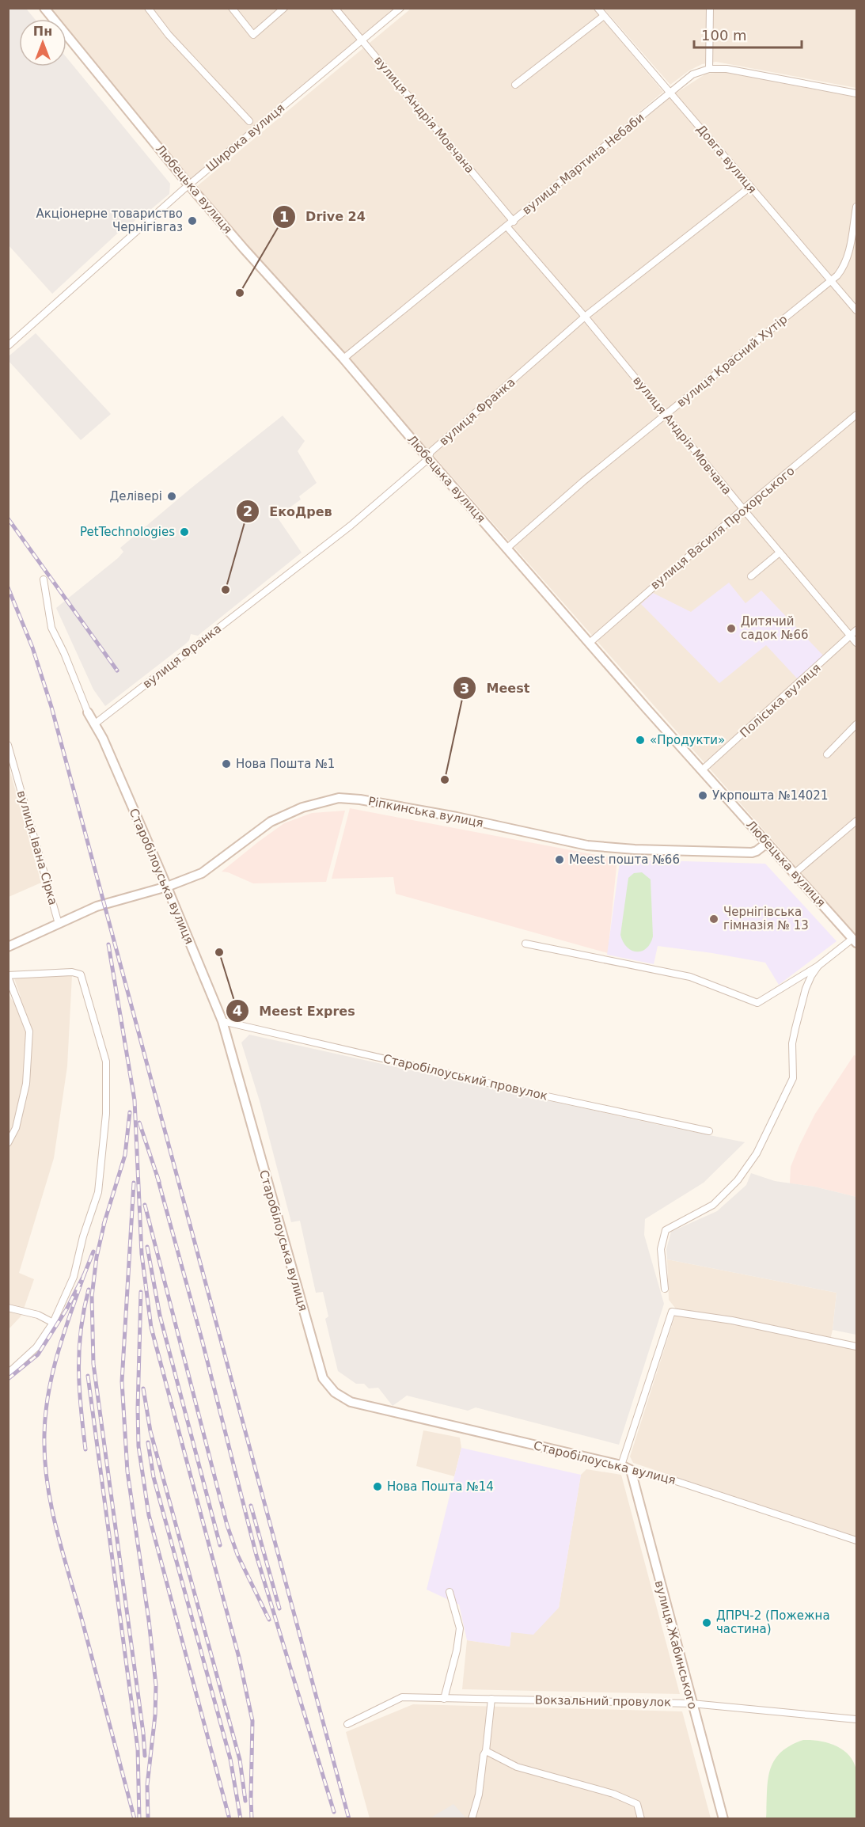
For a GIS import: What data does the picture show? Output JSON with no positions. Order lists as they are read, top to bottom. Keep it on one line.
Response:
{"streets":{"main road":["Любецька вулиця","Ріпкинська вулиця","Старобілоуська вулиця","вулиця Жабинського"],"street":["вулиця Андрія Мовчана","Широка вулиця","Довга вулиця","вулиця Мартина Небаби","вулиця Красний Хутір","вулиця Франка","вулиця Василя Прохорського","Поліська вулиця","вулиця Івана Сірка","Старобілоуський провулок","Вокзальний провулок"]},"crossings":[["вулиця Андрія Мовчана","Широка вулиця"],["вулиця Андрія Мовчана","вулиця Мартина Небаби"],["вулиця Андрія Мовчана","вулиця Красний Хутір"],["вулиця Андрія Мовчана","вулиця Франка"],["вулиця Андрія Мовчана","вулиця Василя Прохорського"],["вулиця Андрія Мовчана","Поліська вулиця"],["Широка вулиця","Любецька вулиця"],["Довга вулиця","вулиця Мартина Небаби"],["Довга вулиця","вулиця Красний Хутір"],["Довга вулиця","вулиця Франка"],["вулиця Мартина Небаби","Любецька вулиця"],["Любецька вулиця","вулиця Красний Хутір"],["Любецька вулиця","вулиця Франка"],["Любецька вулиця","вулиця Василя Прохорського"],["Любецька вулиця","Поліська вулиця"],["Любецька вулиця","Ріпкинська вулиця"],["вулиця Франка","Старобілоуська вулиця"],["Ріпкинська вулиця","вулиця Івана Сірка"],["Ріпкинська вулиця","Старобілоуська вулиця"],["Старобілоуська вулиця","Старобілоуський провулок"],["Старобілоуська вулиця","вулиця Жабинського"],["вулиця Жабинського","Вокзальний провулок"]],"places":["Акціонерне товариство Чернігівгаз","Drive 24","Делівері","PetTechnologies","ЕкоДрев","Дитячий садок №66","«Продукти»","Нова Пошта №1","Meest","Укрпошта №14021","Meest пошта №66","Чернігівська гімназія № 13","Meest Expres","Нова Пошта №14","ДПРЧ-2 (Пожежна частина)"],"scale_bar":"100 m","north":"top"}
